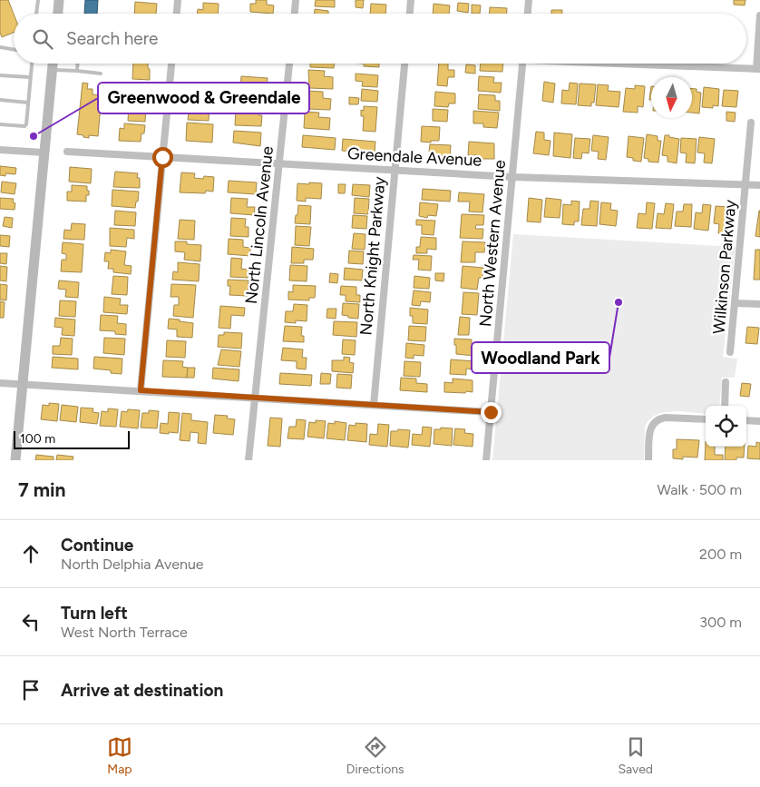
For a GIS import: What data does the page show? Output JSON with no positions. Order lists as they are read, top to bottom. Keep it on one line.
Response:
{"streets":{"street":["Greendale Avenue","North Lincoln Avenue","North Western Avenue","North Knight Parkway","Wilkinson Parkway"]},"crossings":[["Greendale Avenue","North Lincoln Avenue"],["Greendale Avenue","North Western Avenue"],["Greendale Avenue","North Knight Parkway"],["Greendale Avenue","Wilkinson Parkway"]],"places":["Greenwood & Greendale","Woodland Park"],"scale_bar":"100 m","north":"bottom","page":{"search":"Search here","scale":"100 m","heading":["7 min","Walk · 500 m"],"list":[["Continue","North Delphia Avenue","200 m"],["Turn left","West North Terrace","300 m"],"Arrive at destination"],"nav":["Map","Directions","Saved"]}}
